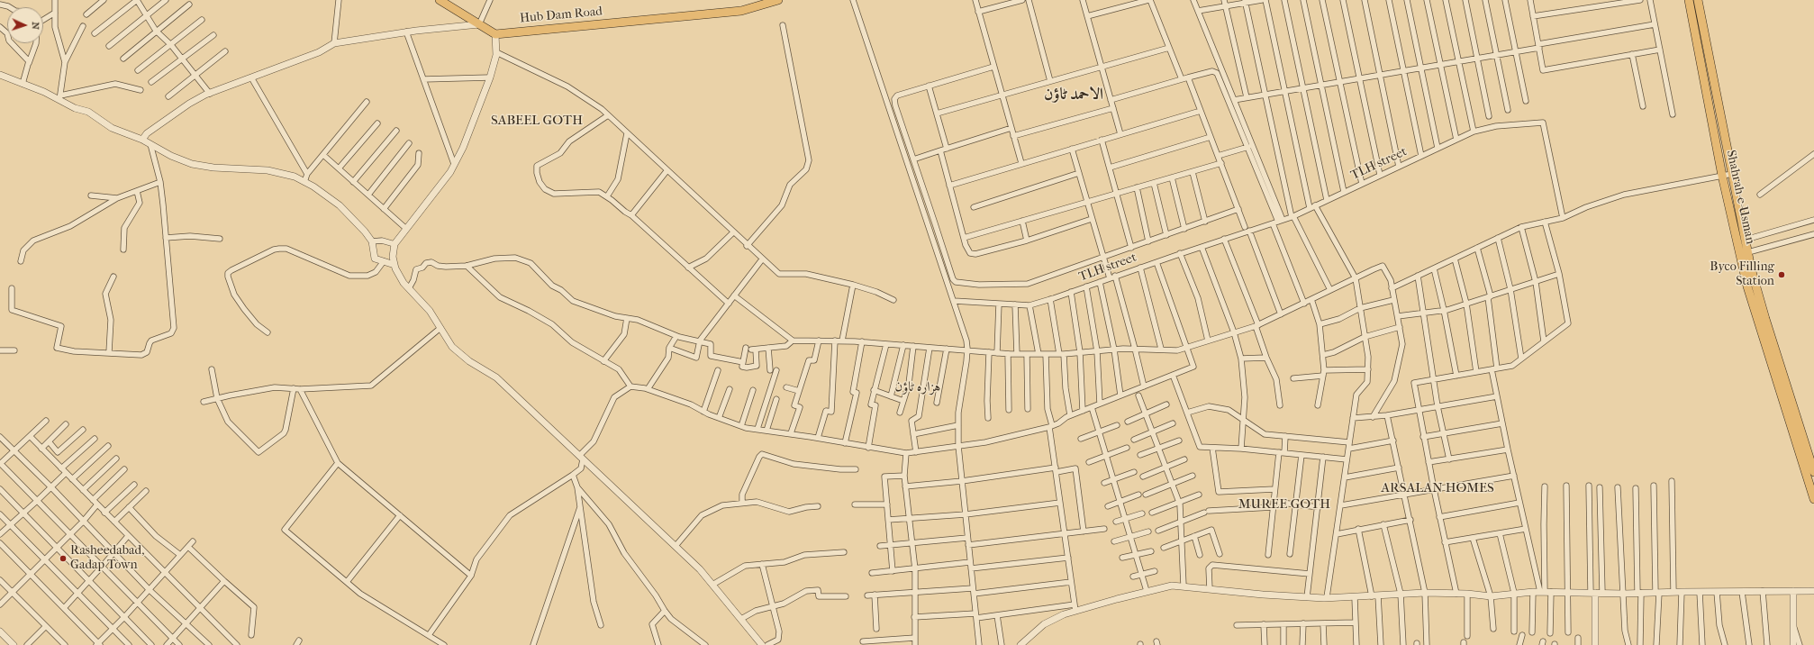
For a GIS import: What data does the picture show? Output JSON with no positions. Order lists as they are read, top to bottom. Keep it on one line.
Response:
{"streets":{"main road":["Hub Dam Road","Shahrah-e-Usman"],"street":["TLH street"]},"districts":["الاحمد ٹاؤن","SABEEL GOTH","ہزارہ ٹاؤن","ARSALAN HOMES","MUREE GOTH"],"places":["Byco Filling Station","Rasheedabad, Gadap Town"],"north":"right"}
